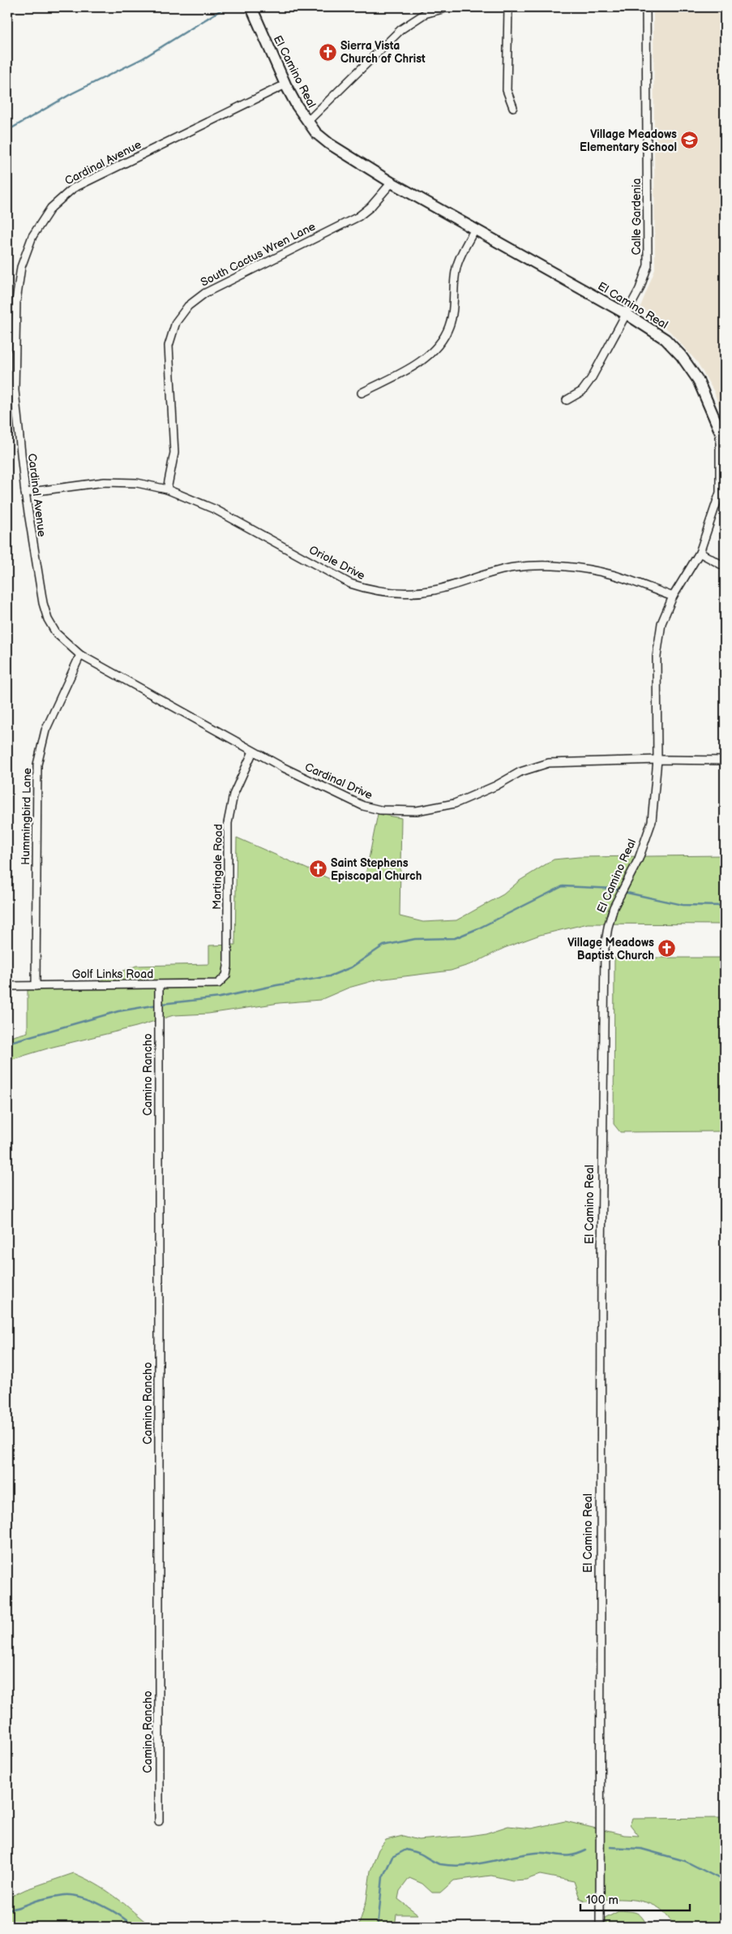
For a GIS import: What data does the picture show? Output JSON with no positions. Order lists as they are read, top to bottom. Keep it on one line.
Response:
{"streets":{"street":["El Camino Real","Cardinal Avenue","Calle Gardenia","South Cactus Wren Lane","Oriole Drive","Cardinal Drive","Hummingbird Lane","Martingale Road","Golf Links Road","Camino Rancho"]},"crossings":[["El Camino Real","Cardinal Avenue"],["El Camino Real","Calle Gardenia"],["El Camino Real","South Cactus Wren Lane"],["El Camino Real","Oriole Drive"],["El Camino Real","Cardinal Drive"],["Cardinal Avenue","Oriole Drive"],["Cardinal Avenue","Cardinal Drive"],["Cardinal Avenue","Hummingbird Lane"],["South Cactus Wren Lane","Oriole Drive"],["Cardinal Drive","Hummingbird Lane"],["Cardinal Drive","Martingale Road"],["Hummingbird Lane","Golf Links Road"],["Martingale Road","Golf Links Road"],["Golf Links Road","Camino Rancho"]],"places":{"church":["Sierra Vista Church of Christ","Saint Stephens Episcopal Church","Village Meadows Baptist Church"],"school or university":["Village Meadows Elementary School"]},"scale_bar":"100 m"}
